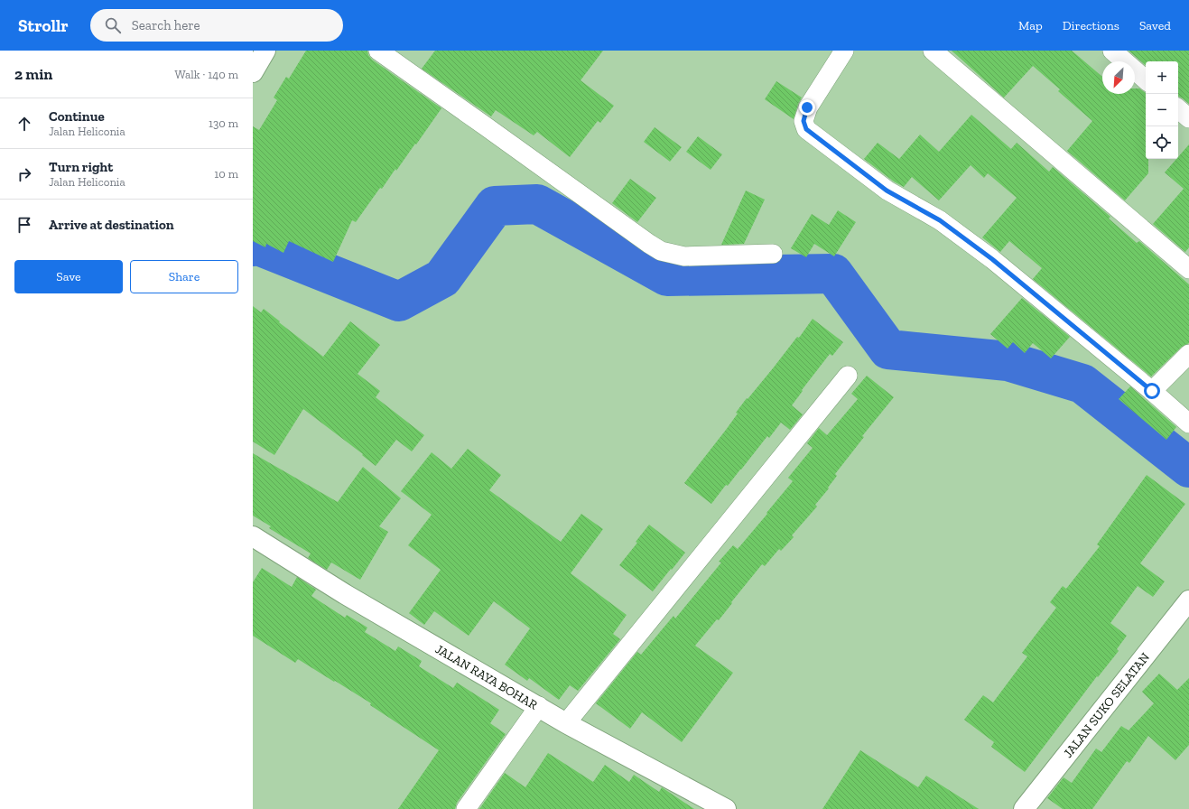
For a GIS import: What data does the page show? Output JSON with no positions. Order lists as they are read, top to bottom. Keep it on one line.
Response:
{"streets":{"street":["JALAN RAYA BOHAR","JALAN SUKO SELATAN"]},"north":"bottom left","page":{"header":"Strollr","search":"Search here","nav":["Map","Directions","Saved"],"heading":["2 min","Walk · 140 m"],"map_buttons":["+","−"],"list":[["Continue","Jalan Heliconia","130 m"],["Turn right","Jalan Heliconia","10 m"],"Arrive at destination"],"buttons":["Save","Share"]}}
